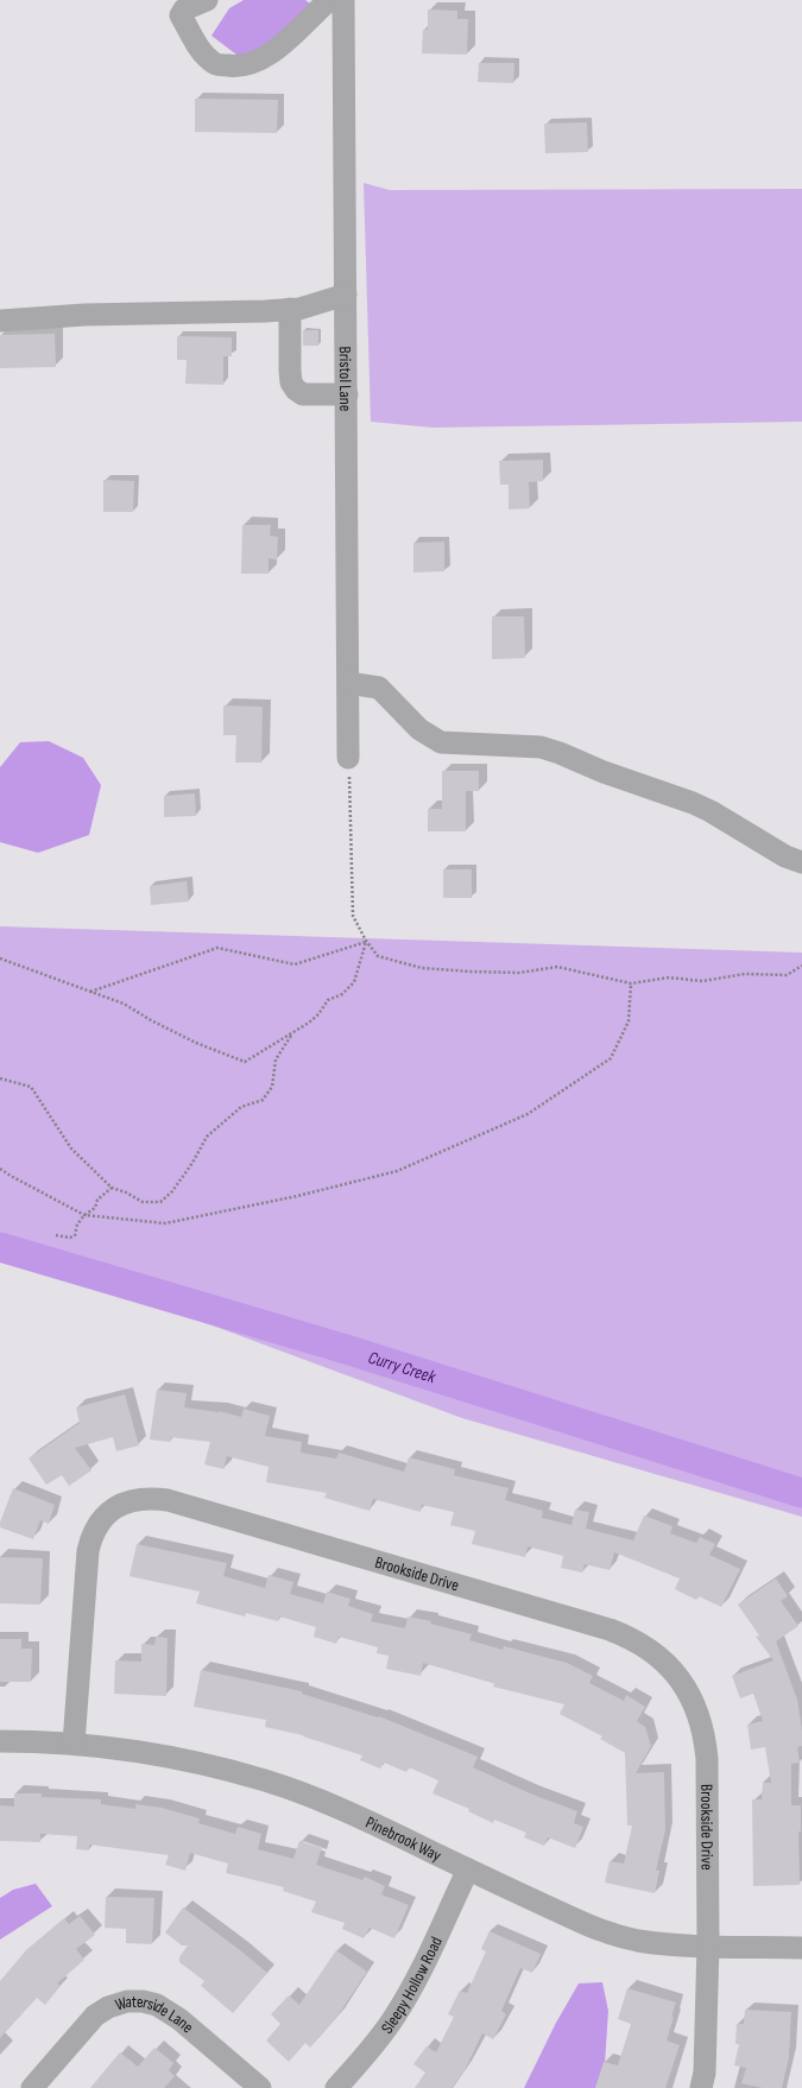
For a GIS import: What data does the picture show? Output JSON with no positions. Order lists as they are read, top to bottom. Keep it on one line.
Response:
{"streets":{"street":["Bristol Lane","Brookside Drive","Pinebrook Way","Sleepy Hollow Road","Waterside Lane"]},"crossings":[["Brookside Drive","Pinebrook Way"],["Pinebrook Way","Sleepy Hollow Road"]],"water":["Curry Creek"]}
